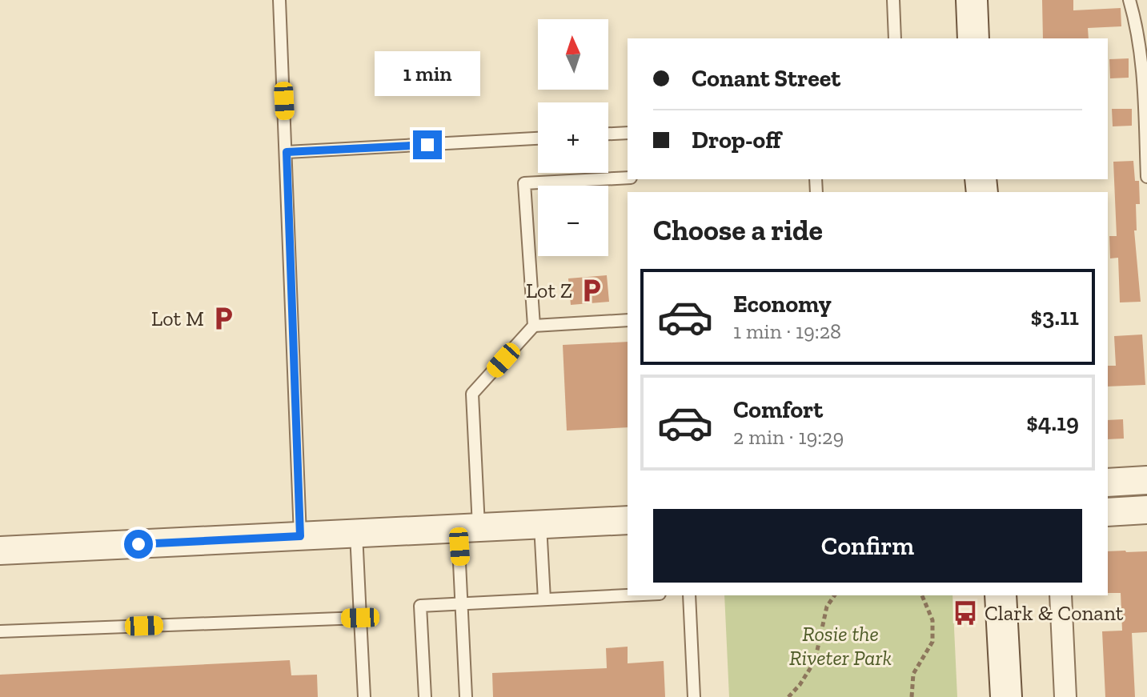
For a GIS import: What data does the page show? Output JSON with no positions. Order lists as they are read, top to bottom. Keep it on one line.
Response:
{"parks":["Rosie the Riveter Park"],"places":{"parking":["Lot Z","Lot M"],"bus stop":["Clark & Conant"]},"north":"top","page":{"map_buttons":["+","−"],"banner":["Conant Street","Drop-off"],"bubble":"1 min","heading":"Choose a ride","list":[{"name":"Economy","note":"1 min · 19:28","value":"$3.11"},{"name":"Comfort","note":"2 min · 19:29","value":"$4.19"}],"buttons":"Confirm"}}
